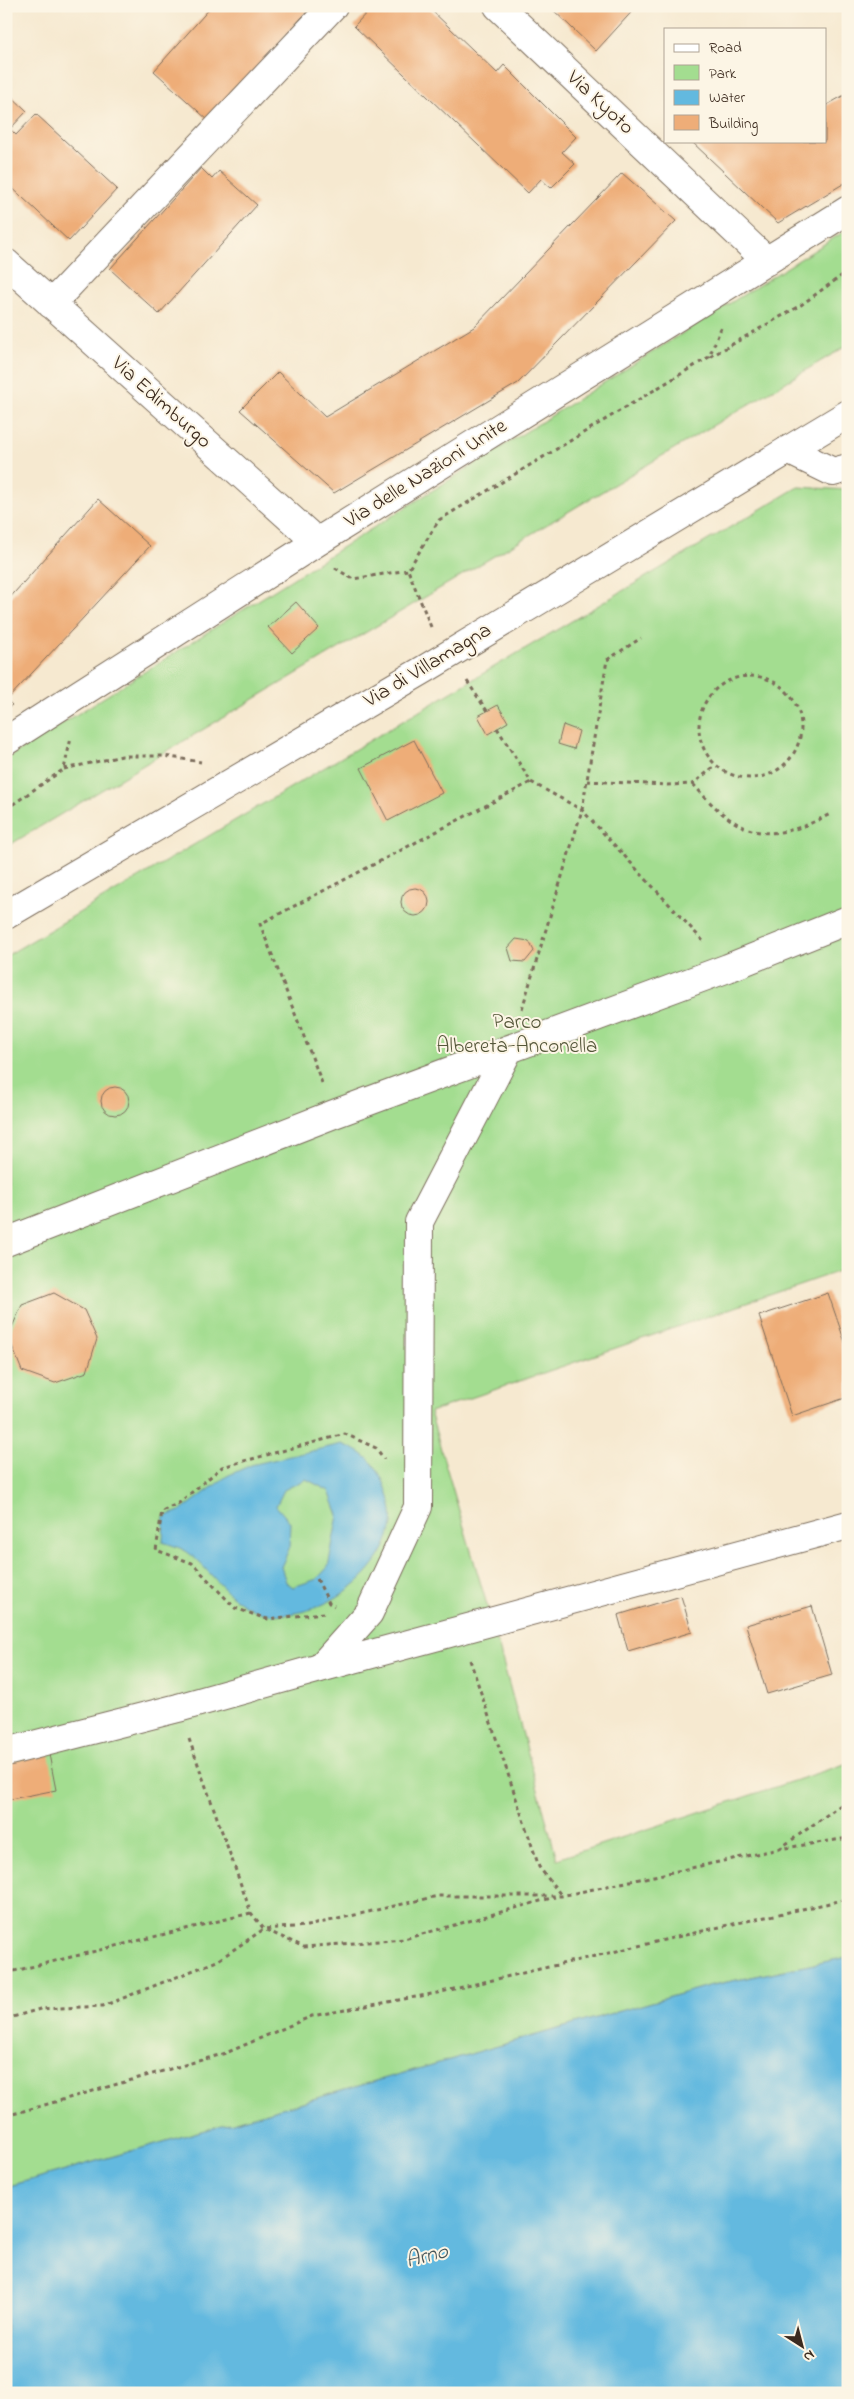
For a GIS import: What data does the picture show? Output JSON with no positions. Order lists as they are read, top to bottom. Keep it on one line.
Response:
{"streets":{"street":["Via Kyoto","Via Edimburgo","Via delle Nazioni Unite","Via di Villamagna"]},"crossings":[["Via Kyoto","Via delle Nazioni Unite"],["Via Edimburgo","Via delle Nazioni Unite"]],"water":["Arno"],"parks":["Parco Albereta-Anconella"],"legend":["Road","Park","Water","Building"],"north":"bottom right"}
